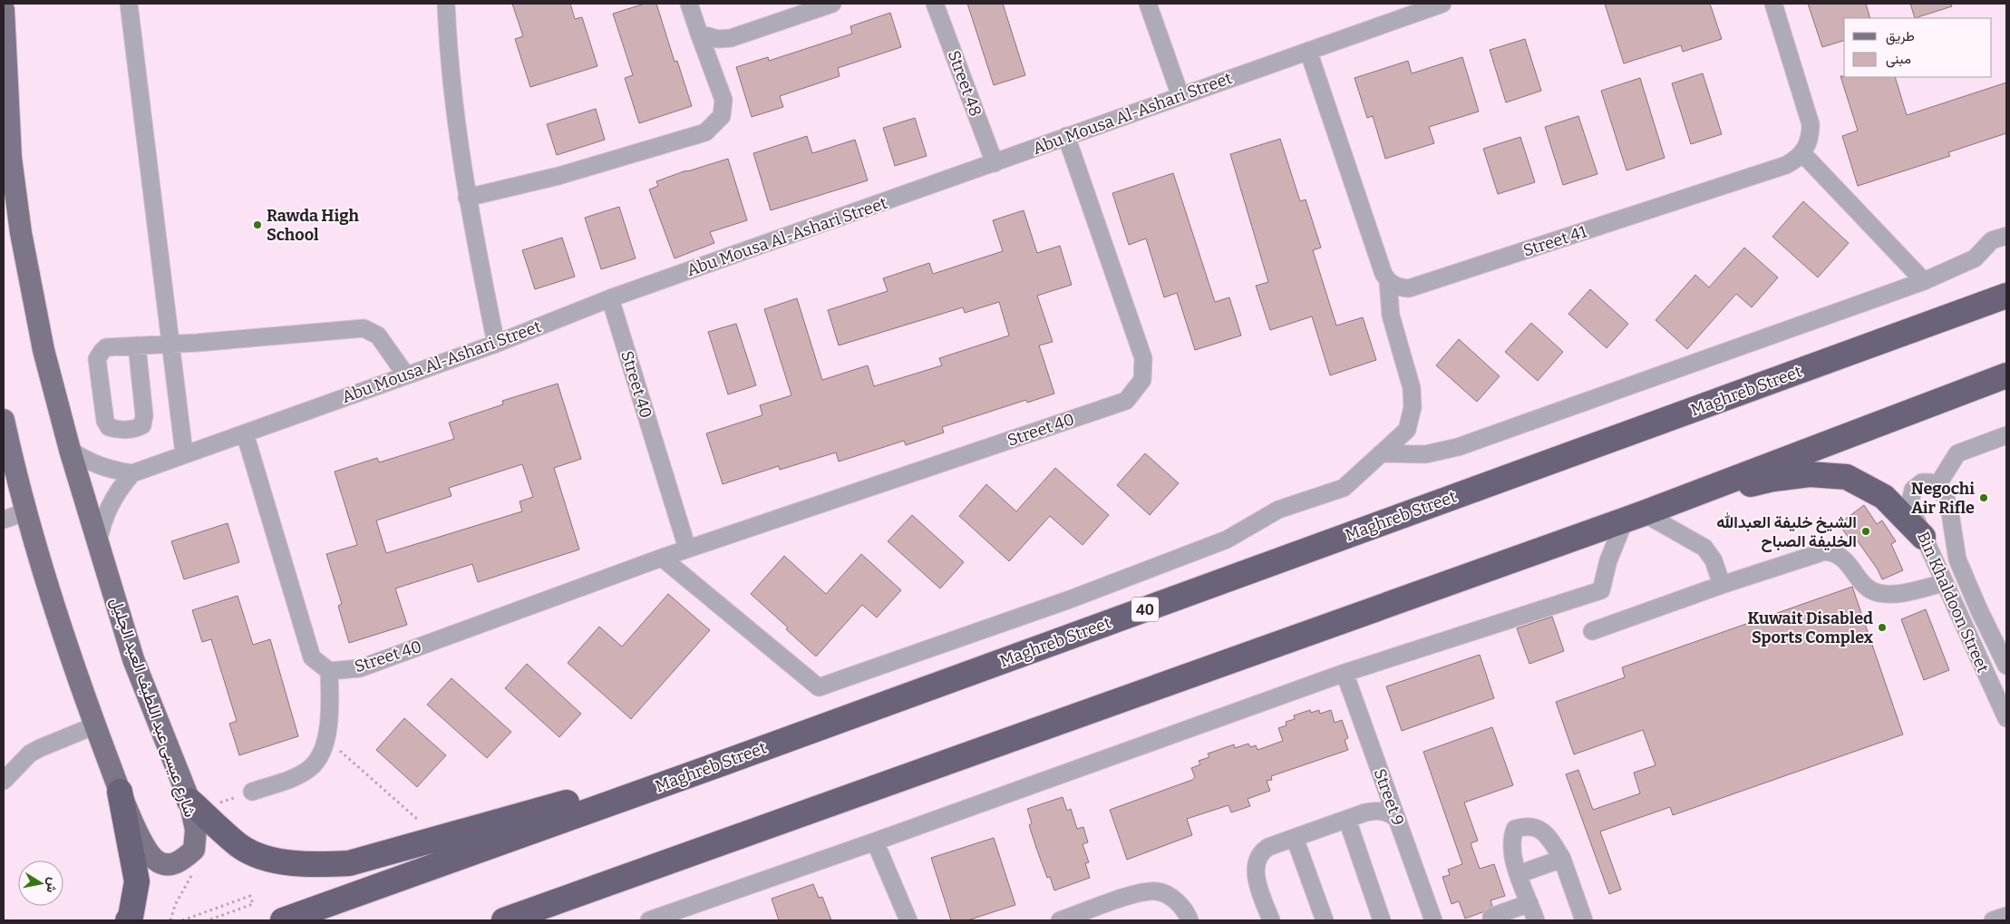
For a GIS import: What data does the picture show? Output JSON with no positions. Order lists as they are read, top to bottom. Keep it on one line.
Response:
{"streets":{"highway":["Maghreb Street","40"],"main road":["شارع عيسى عبد اللطيف العبد الجليل"],"street":["Street 48","Abu Mousa Al-Ashari Street","Street 41","Street 40","Bin Khaldoon Street","Street 9"]},"crossings":[["Street 48","Abu Mousa Al-Ashari Street"],["Abu Mousa Al-Ashari Street","Street 40"],["Abu Mousa Al-Ashari Street","شارع عيسى عبد اللطيف العبد الجليل"]],"places":["Rawda High School","Negochi Air Rifle","الشيخ خليفة العبدالله الخليفة الصباح","Kuwait Disabled Sports Complex"],"legend":["طريق","مبنى"],"north":"right"}
